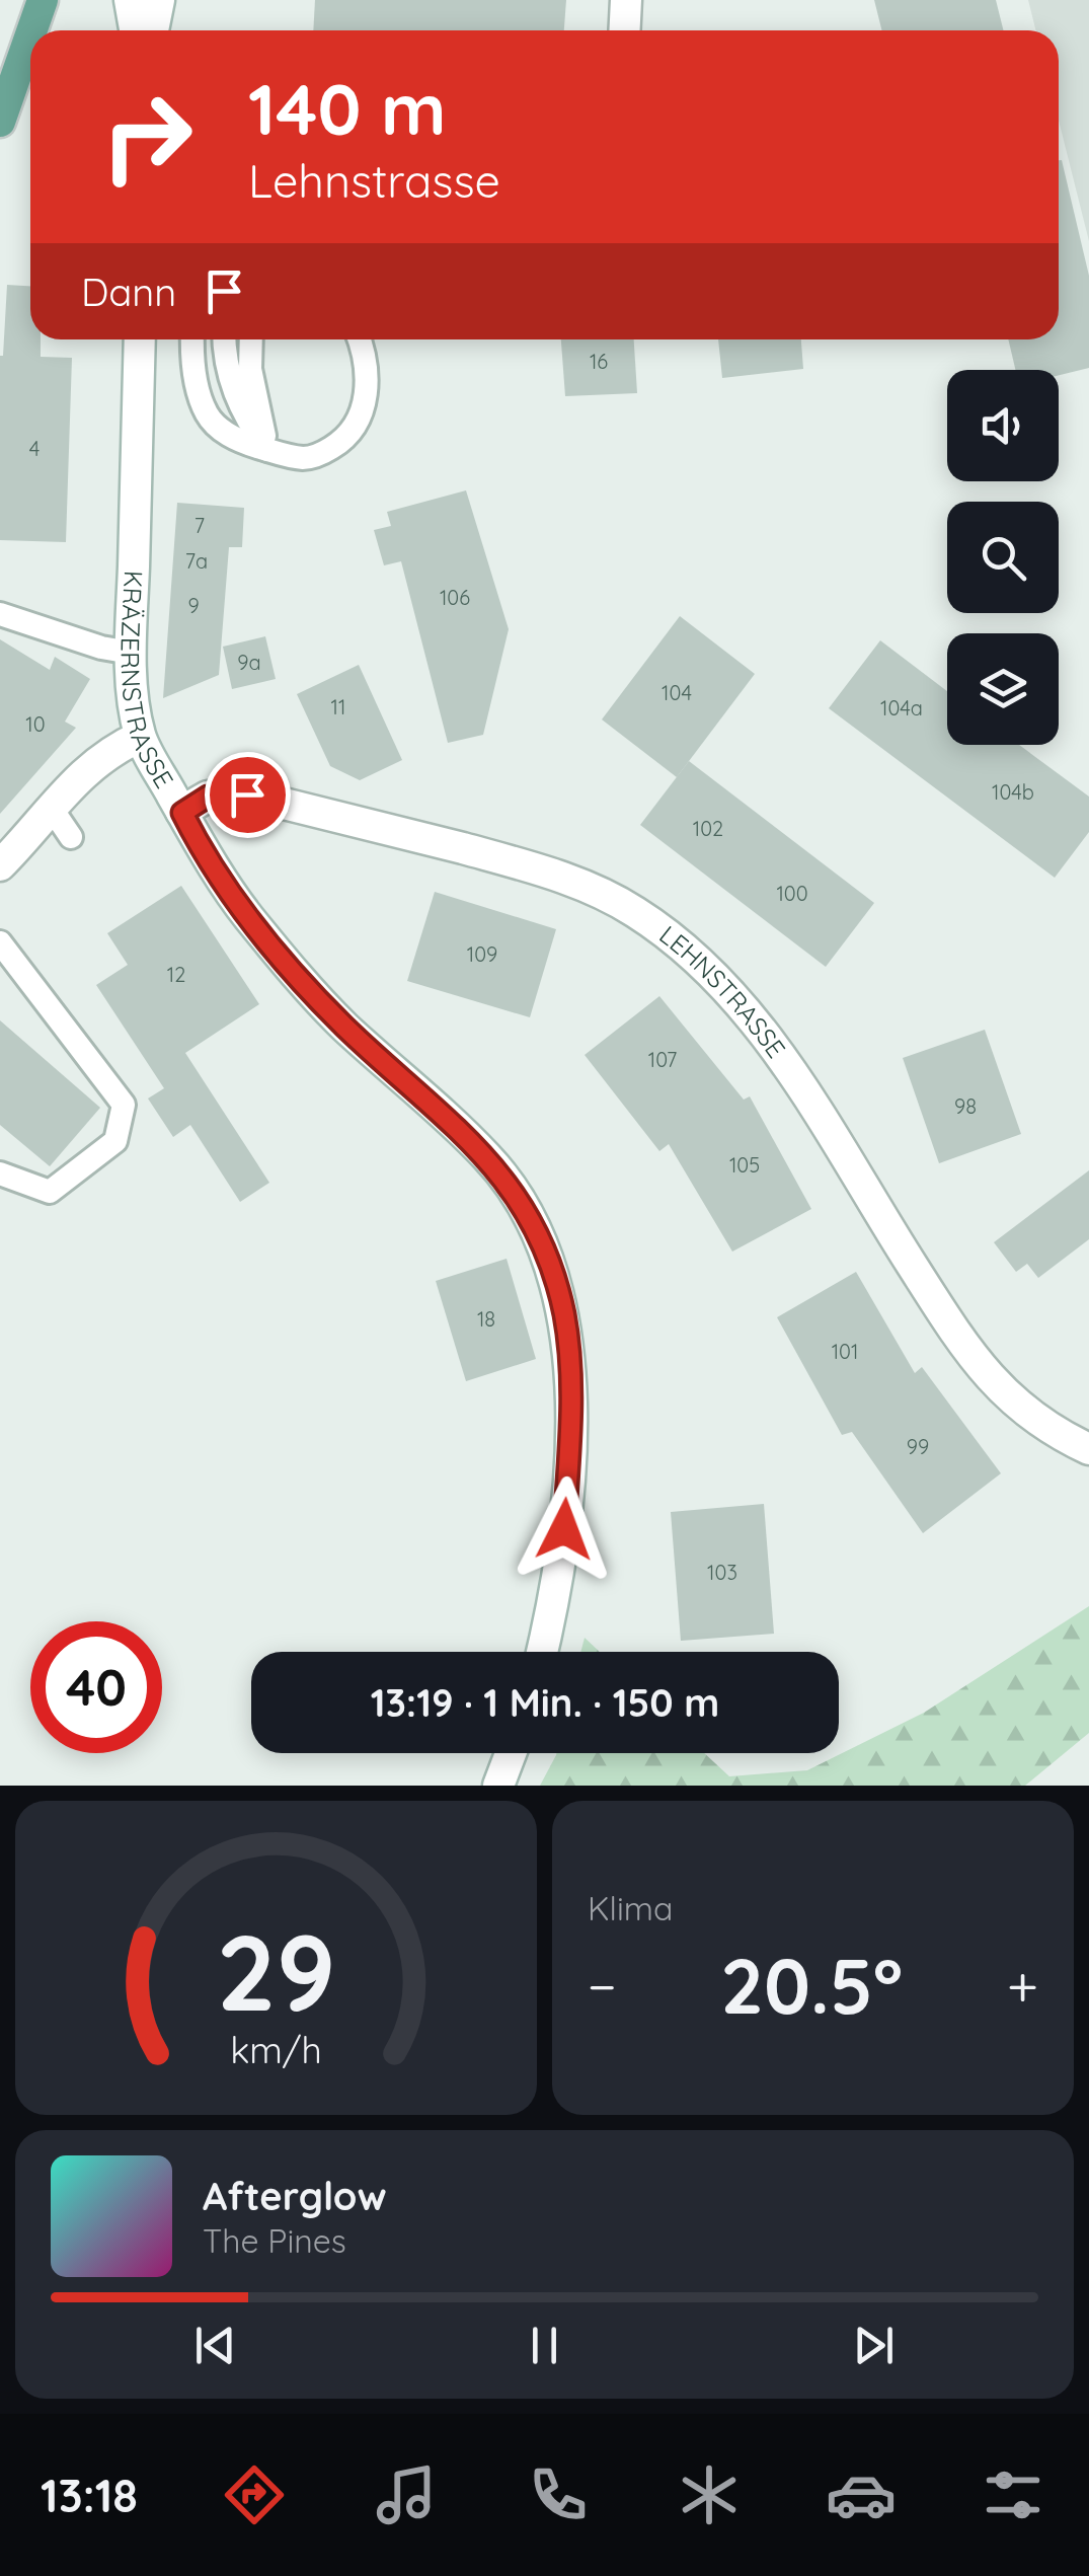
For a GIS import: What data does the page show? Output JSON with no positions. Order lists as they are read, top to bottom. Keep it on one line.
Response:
{"streets":{"street":["KRÄZERNSTRASSE","LEHNSTRASSE"]},"crossings":[["KRÄZERNSTRASSE","LEHNSTRASSE"]],"house_numbers":["16","4","7","7a","106","9","9a","104","11","104a","10","104b","102","100","109","12","107","98","105","18","101","99","103"],"page":{"turn":["140 m","Lehnstrasse"],"then":"Dann","limit":"40","trip":"13:19 · 1 Min. · 150 m","tile":"Klima","heat":["−","20.5°","+"],"song":["Afterglow","The Pines"],"tabs":"13:18","gauge":["29","km/h"]}}
